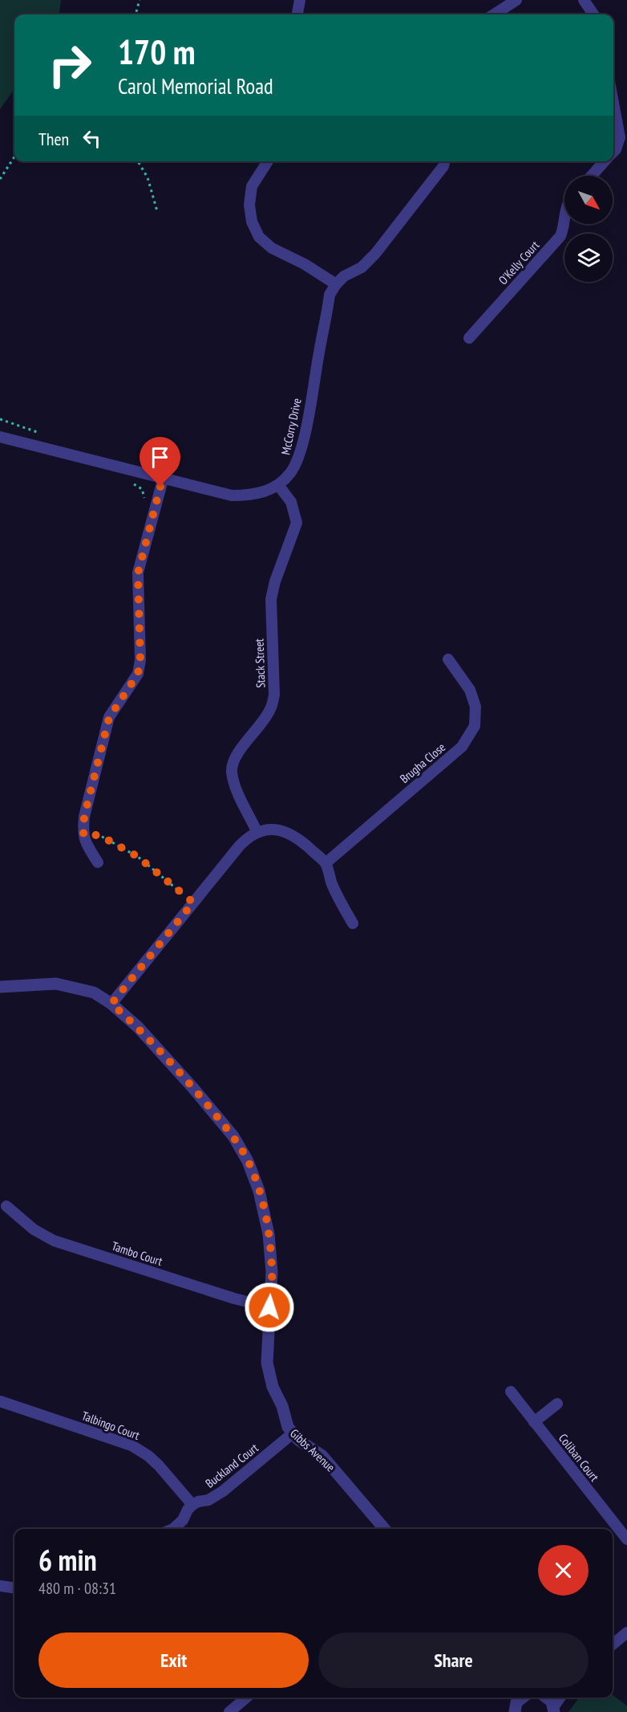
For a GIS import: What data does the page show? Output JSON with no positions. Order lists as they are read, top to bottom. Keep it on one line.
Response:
{"streets":{"street":["O'Kelly Court","McCorry Drive","Stack Street","Brugha Close","Tambo Court","Talbingo Court","Gibbs Avenue","Coliban Court","Buckland Court"]},"crossings":[["McCorry Drive","Stack Street"],["Tambo Court","Gibbs Avenue"],["Talbingo Court","Buckland Court"],["Gibbs Avenue","Buckland Court"]],"north":"bottom right","page":{"turn":["170 m","Carol Memorial Road"],"then":"Then","heading":["6 min","480 m · 08:31"],"buttons":["Exit","Share"]}}
